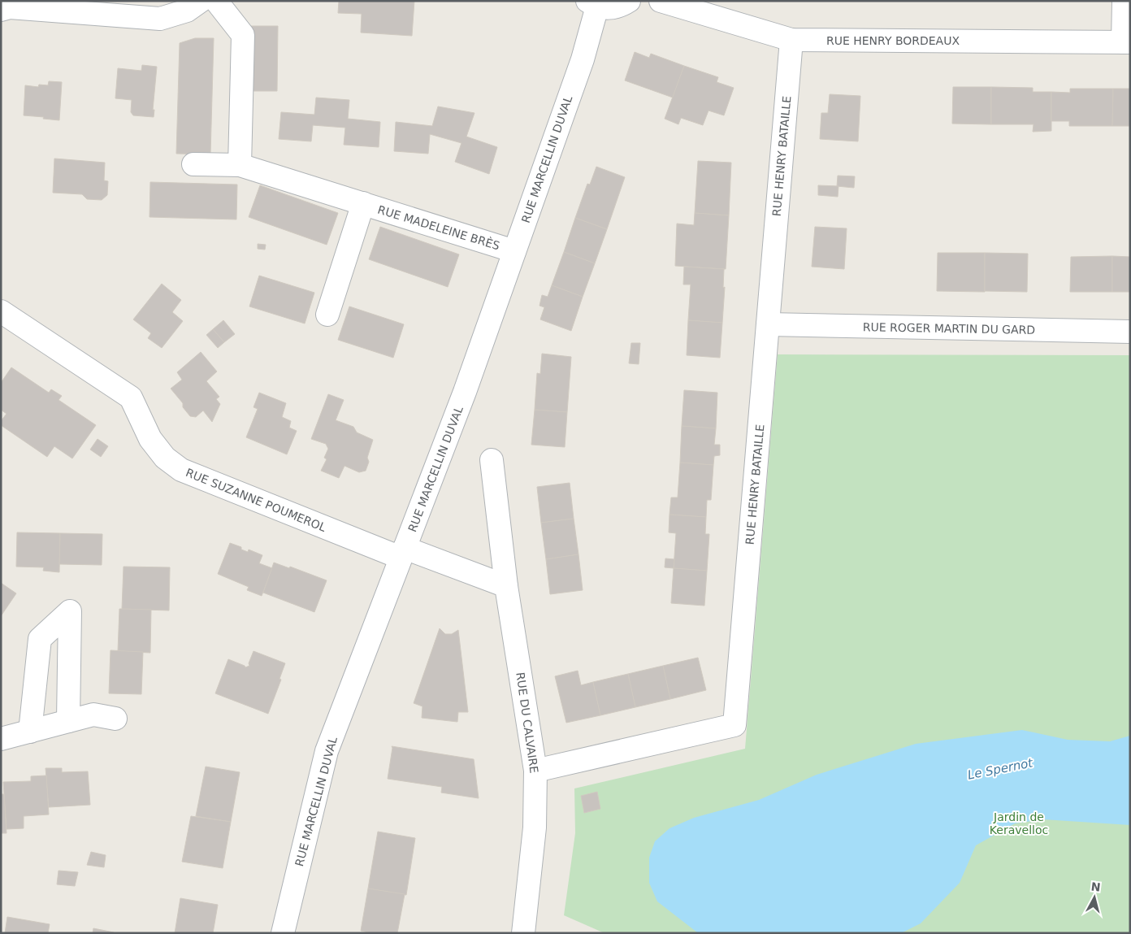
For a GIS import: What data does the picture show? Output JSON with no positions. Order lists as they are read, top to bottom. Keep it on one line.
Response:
{"streets":{"street":["RUE HENRY BORDEAUX","RUE HENRY BATAILLE","RUE MARCELLIN DUVAL","RUE MADELEINE BRÈS","RUE ROGER MARTIN DU GARD","RUE SUZANNE POUMEROL","RUE DU CALVAIRE"]},"crossings":[["RUE HENRY BORDEAUX","RUE HENRY BATAILLE"],["RUE HENRY BATAILLE","RUE ROGER MARTIN DU GARD"],["RUE HENRY BATAILLE","RUE DU CALVAIRE"],["RUE MARCELLIN DUVAL","RUE MADELEINE BRÈS"],["RUE MARCELLIN DUVAL","RUE SUZANNE POUMEROL"]],"water":["Le Spernot"],"parks":["Jardin de Keravelloc"],"north":"top"}
